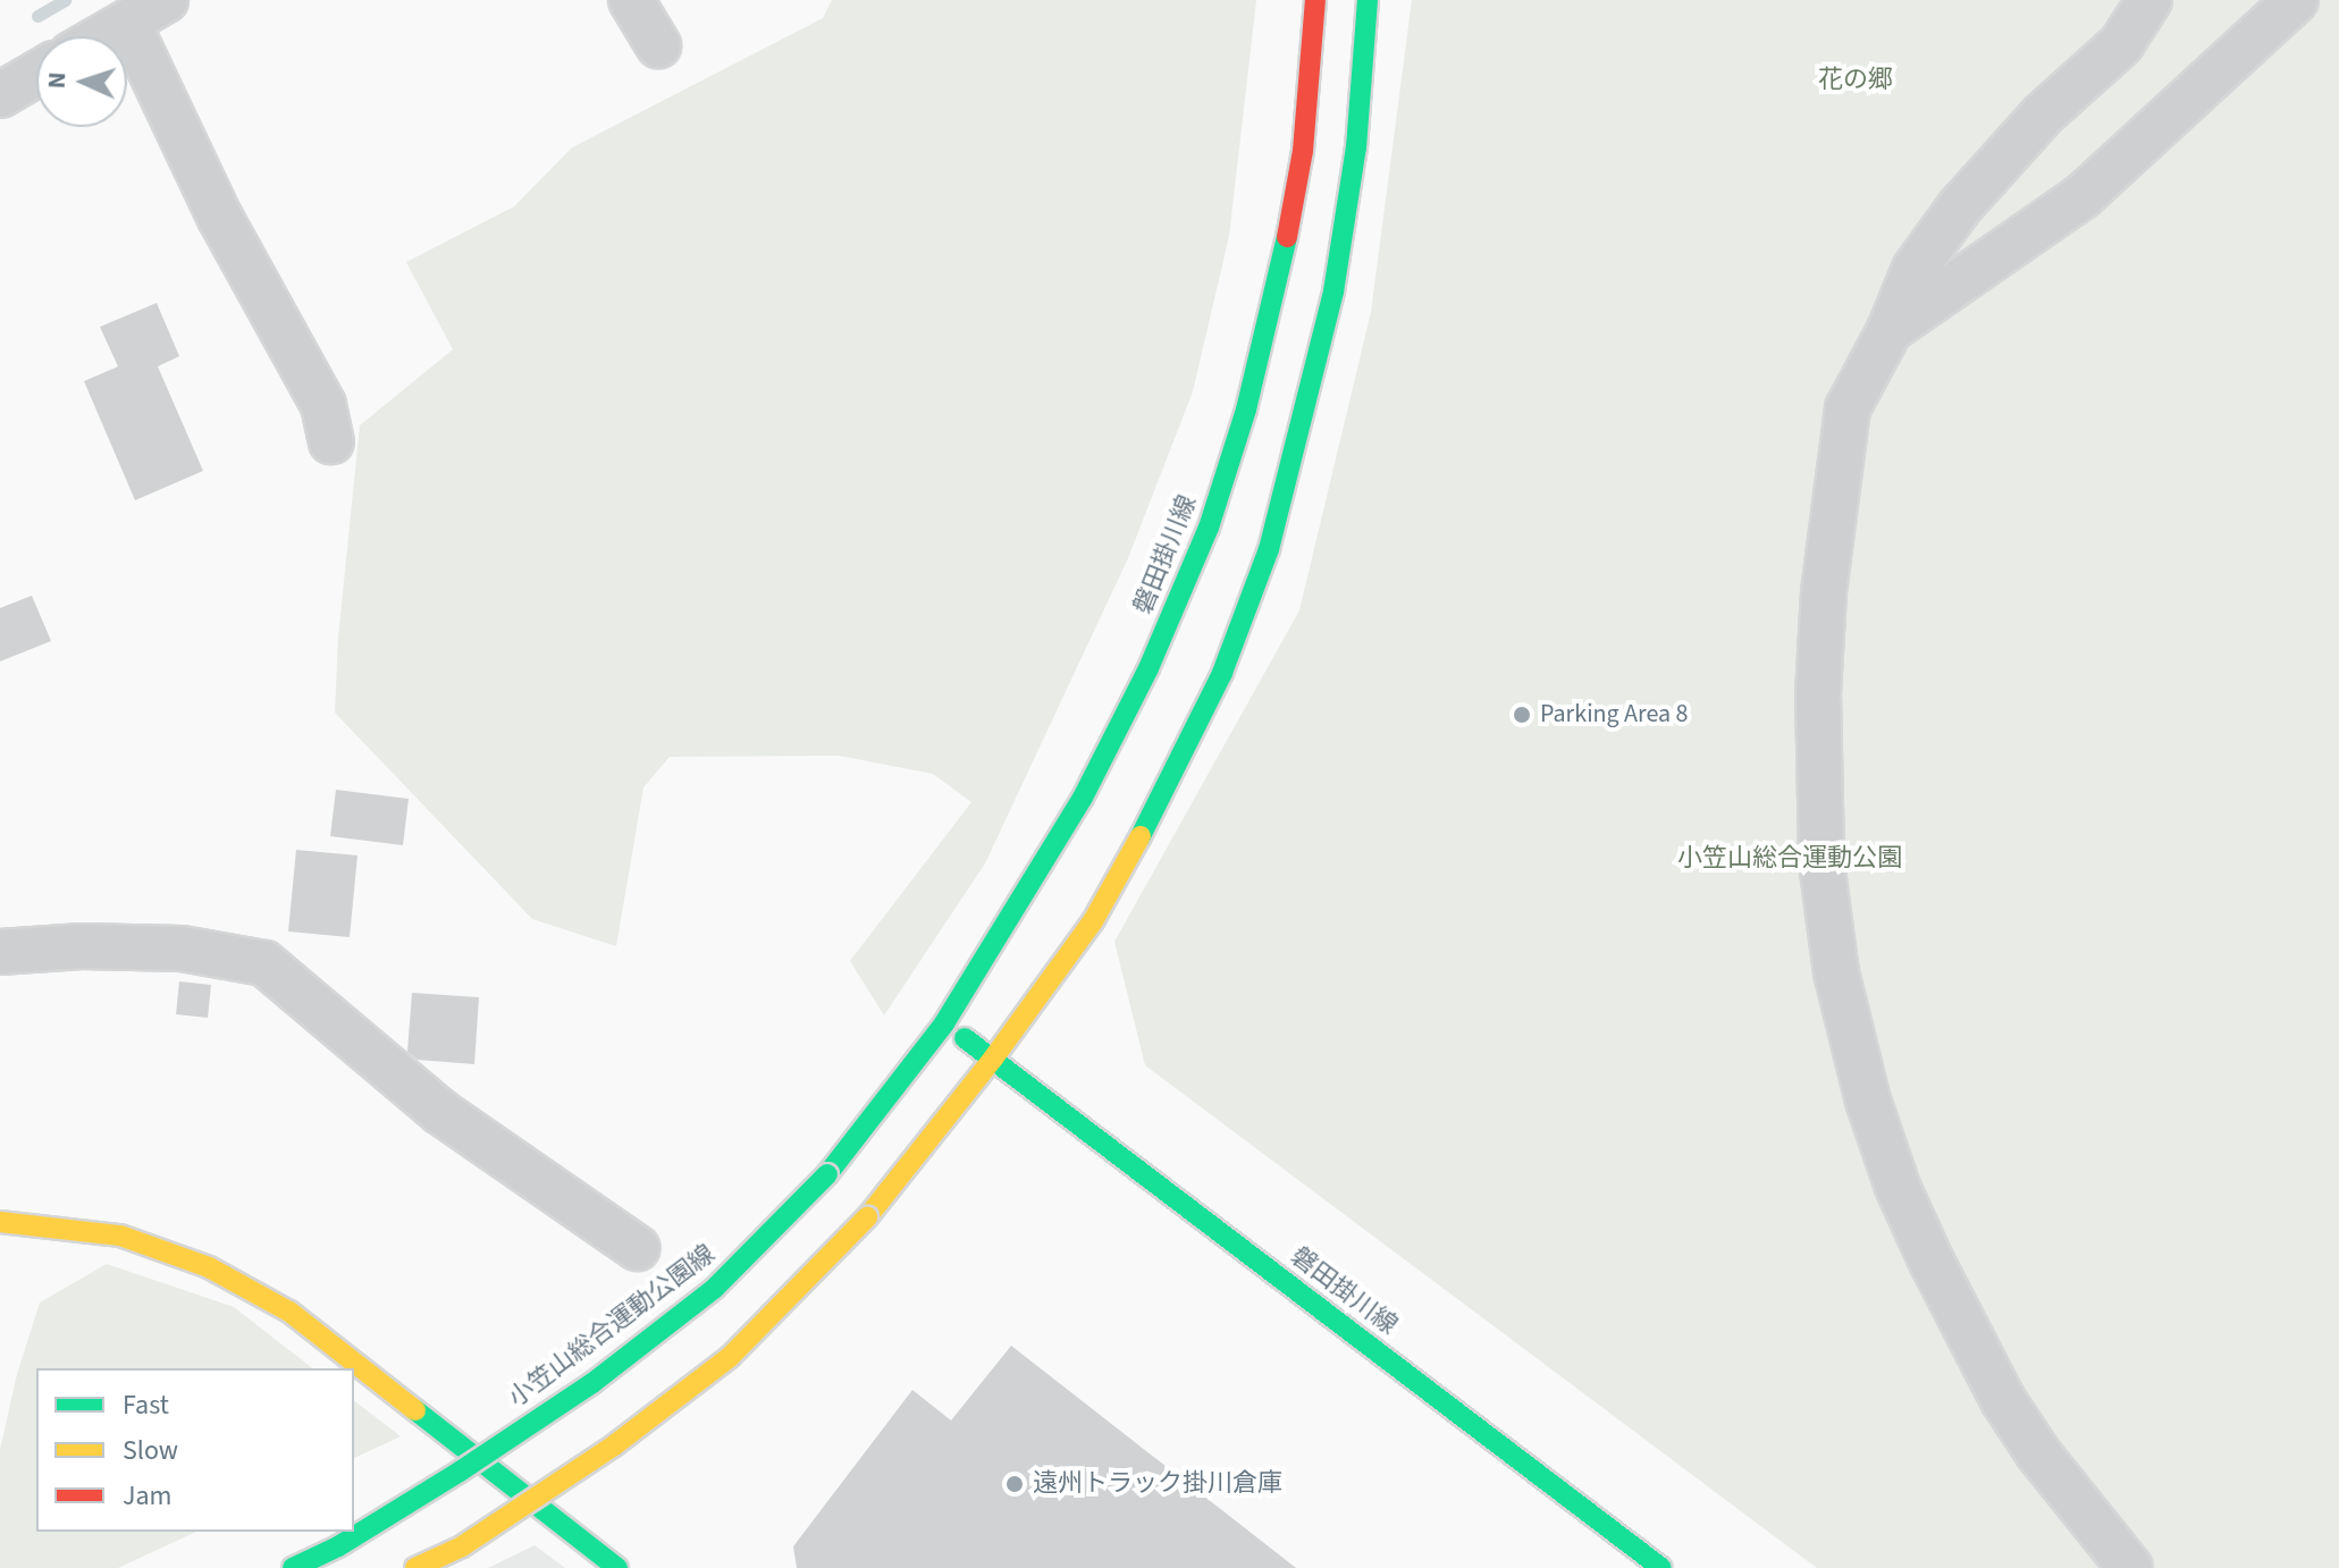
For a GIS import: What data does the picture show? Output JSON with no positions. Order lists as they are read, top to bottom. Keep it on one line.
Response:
{"streets":{"main road":["磐田掛川線","小笠山総合運動公園線"]},"crossings":[["磐田掛川線","小笠山総合運動公園線"]],"parks":["花の郷","小笠山総合運動公園"],"places":["Parking Area 8","遠州トラック掛川倉庫"],"legend":["Fast","Slow","Jam"],"north":"left"}
